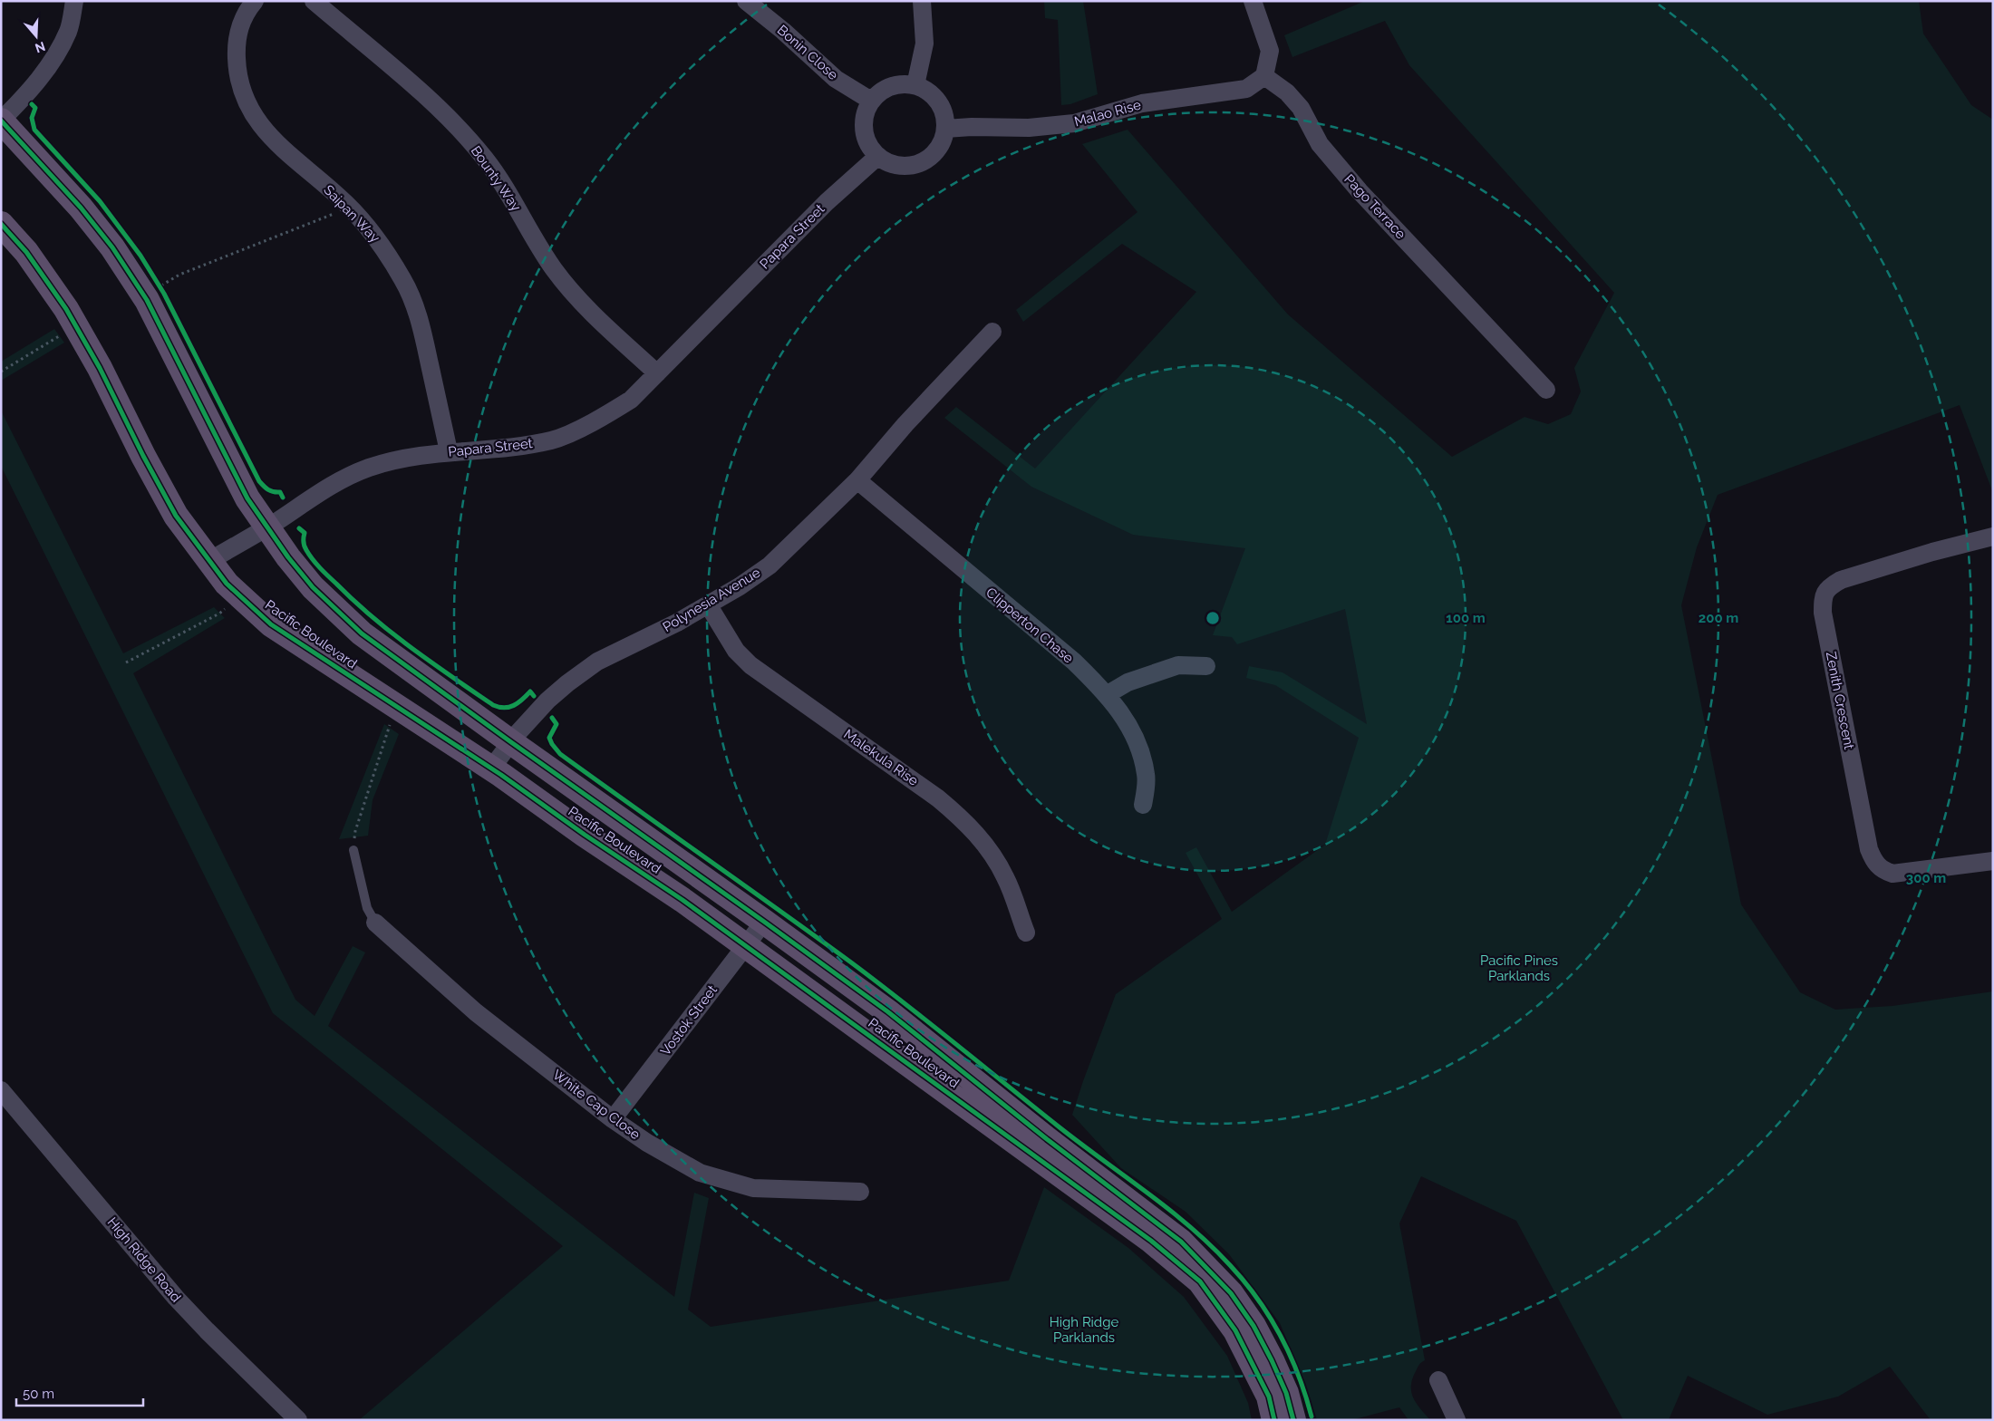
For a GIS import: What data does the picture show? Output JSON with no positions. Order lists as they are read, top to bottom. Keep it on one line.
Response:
{"streets":{"main road":["Pacific Boulevard"],"street":["Bonin Close","Malao Rise","Bounty Way","Pago Terrace","Saipan Way","Papara Street","Polynesia Avenue","Clipperton Chase","Zenith Crescent","Malekula Rise","Vostok Street","White Cap Close","High Ridge Road"]},"crossings":[["Bonin Close","Malao Rise"],["Bonin Close","Papara Street"],["Malao Rise","Pago Terrace"],["Malao Rise","Papara Street"],["Bounty Way","Papara Street"],["Saipan Way","Papara Street"],["Papara Street","Pacific Boulevard"],["Polynesia Avenue","Clipperton Chase"],["Polynesia Avenue","Pacific Boulevard"],["Polynesia Avenue","Malekula Rise"],["Pacific Boulevard","Vostok Street"],["Vostok Street","White Cap Close"]],"parks":["Pacific Pines Parklands","High Ridge Parklands"],"scale_bar":"50 m","north":"bottom","rings":["100 m","200 m","300 m"]}
